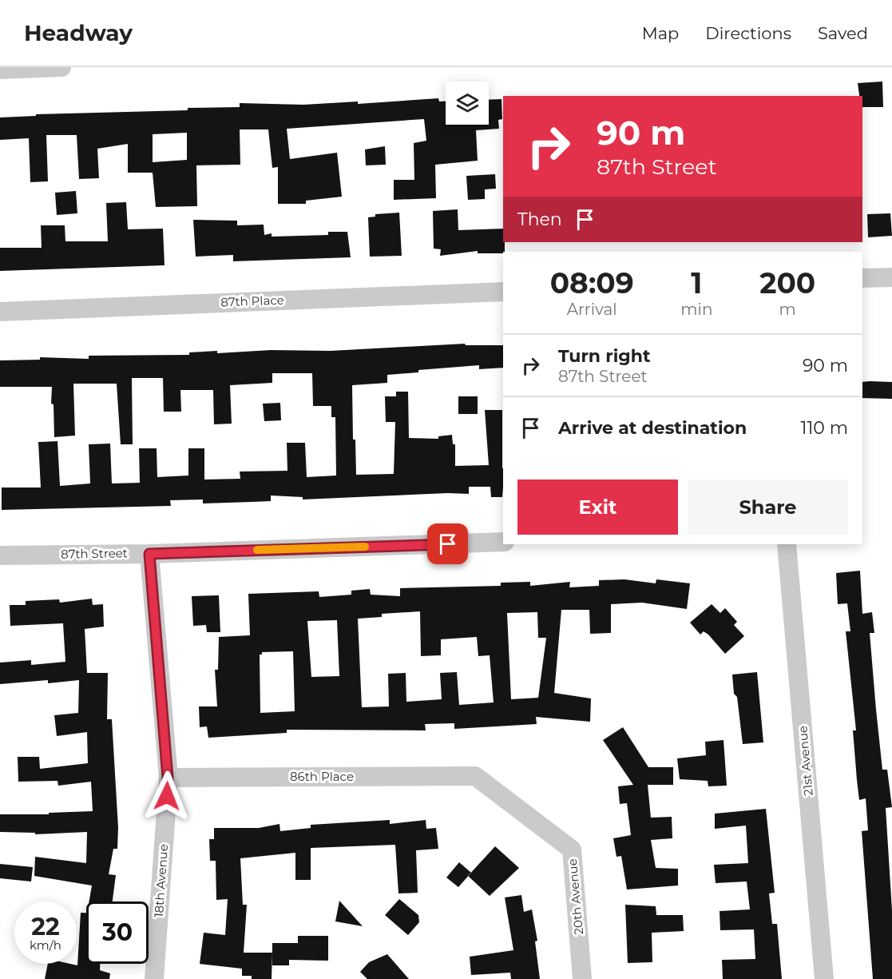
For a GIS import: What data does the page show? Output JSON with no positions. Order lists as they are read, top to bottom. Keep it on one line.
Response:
{"streets":{"street":["87th Place","87th Street","21st Avenue","86th Place","18th Avenue","20th Avenue"]},"crossings":[["87th Street","18th Avenue"],["86th Place","18th Avenue"],["86th Place","20th Avenue"]],"page":{"header":"Headway","nav":["Map","Directions","Saved"],"turn":["90 m","87th Street"],"then":"Then","eta":["08:09","Arrival","1","min","200","m"],"list":[{"name":"Turn right","note":"87th Street","value":"90 m"},{"name":"Arrive at destination","value":"110 m"}],"buttons":["Exit","Share"],"speed":"22 km/h","limit":"30"}}
